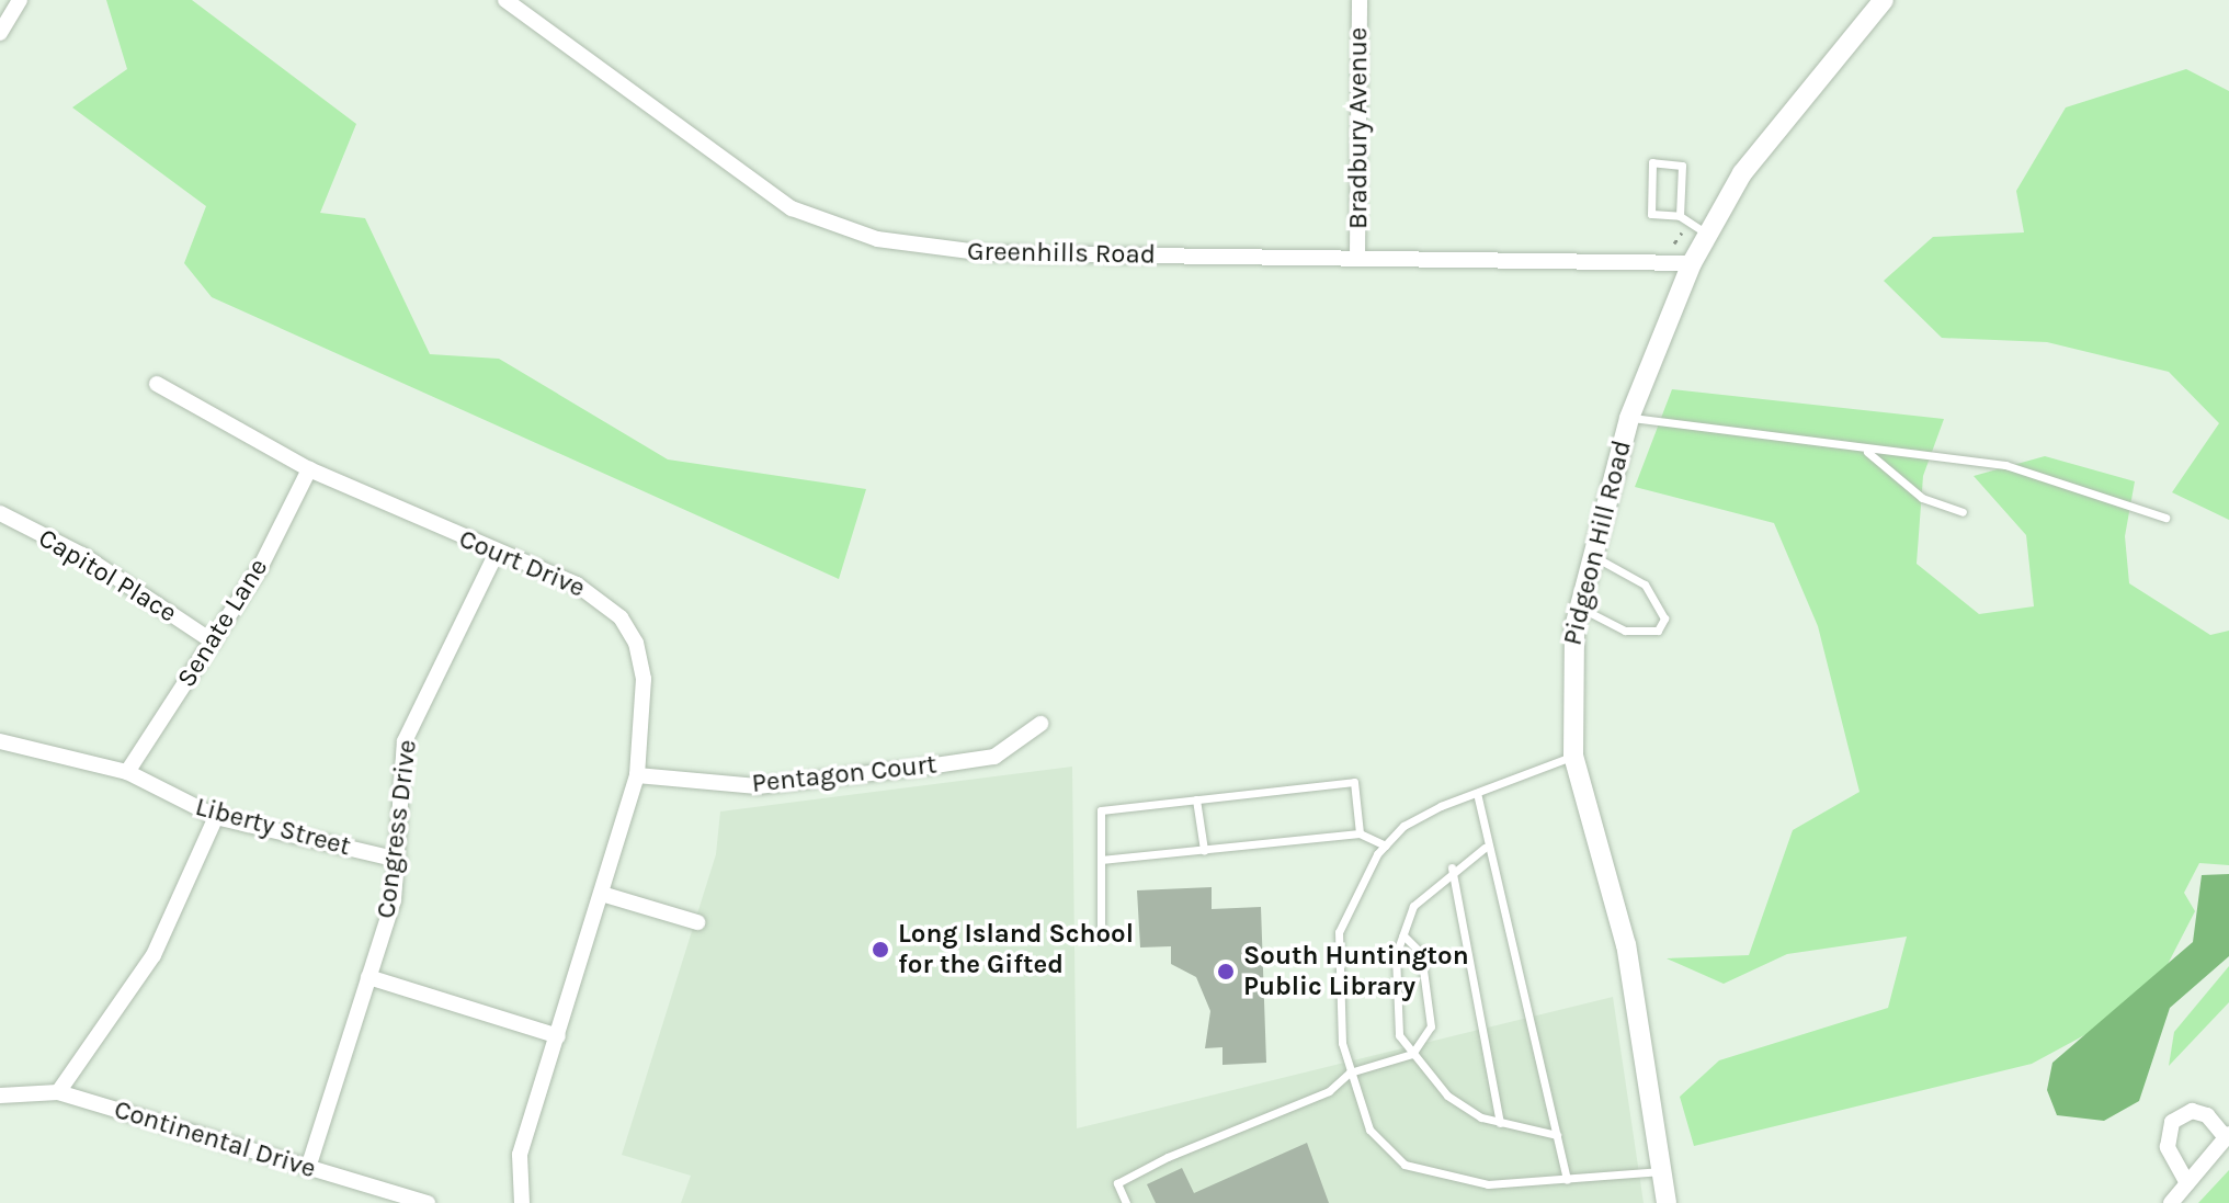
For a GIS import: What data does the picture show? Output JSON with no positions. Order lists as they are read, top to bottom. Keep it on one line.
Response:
{"streets":{"street":["Bradbury Avenue","Greenhills Road","Pidgeon Hill Road","Court Drive","Capitol Place","Senate Lane","Pentagon Court","Liberty Street","Congress Drive","Continental Drive"]},"crossings":[["Bradbury Avenue","Greenhills Road"],["Greenhills Road","Pidgeon Hill Road"],["Court Drive","Senate Lane"],["Court Drive","Pentagon Court"],["Court Drive","Congress Drive"],["Capitol Place","Senate Lane"],["Senate Lane","Liberty Street"],["Liberty Street","Congress Drive"],["Congress Drive","Continental Drive"]],"places":["Long Island School for the Gifted","South Huntington Public Library"]}
